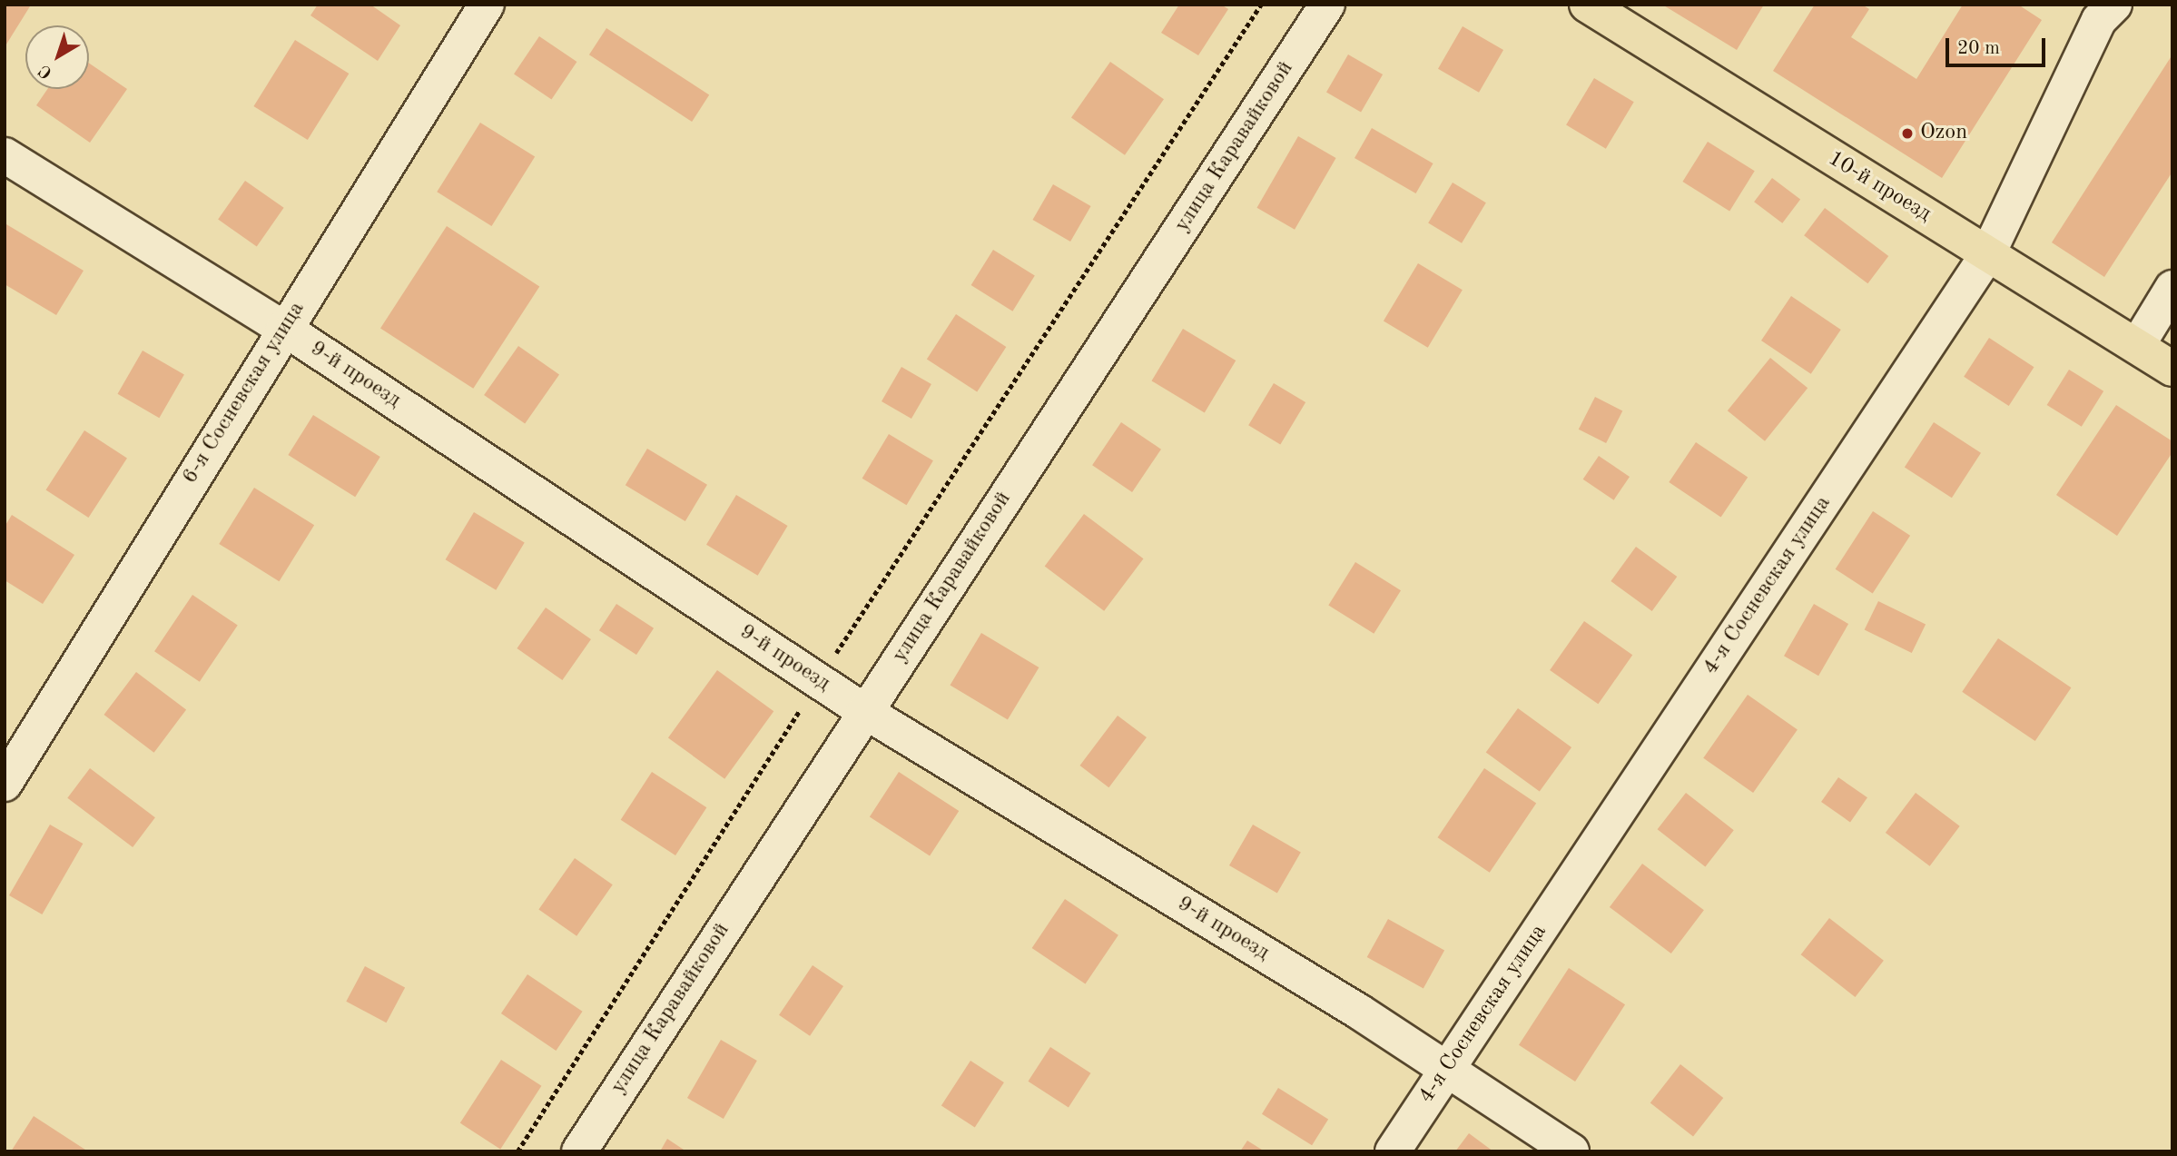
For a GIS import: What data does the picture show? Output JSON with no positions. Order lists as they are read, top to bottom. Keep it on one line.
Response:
{"streets":{"main road":["10-й проезд"],"street":["улица Каравайковой","9-й проезд","6-я Сосневская улица","4-я Сосневская улица"]},"crossings":[["улица Каравайковой","9-й проезд"],["10-й проезд","4-я Сосневская улица"],["9-й проезд","6-я Сосневская улица"],["9-й проезд","4-я Сосневская улица"]],"places":["Ozon"],"scale_bar":"20 m","north":"bottom left"}
